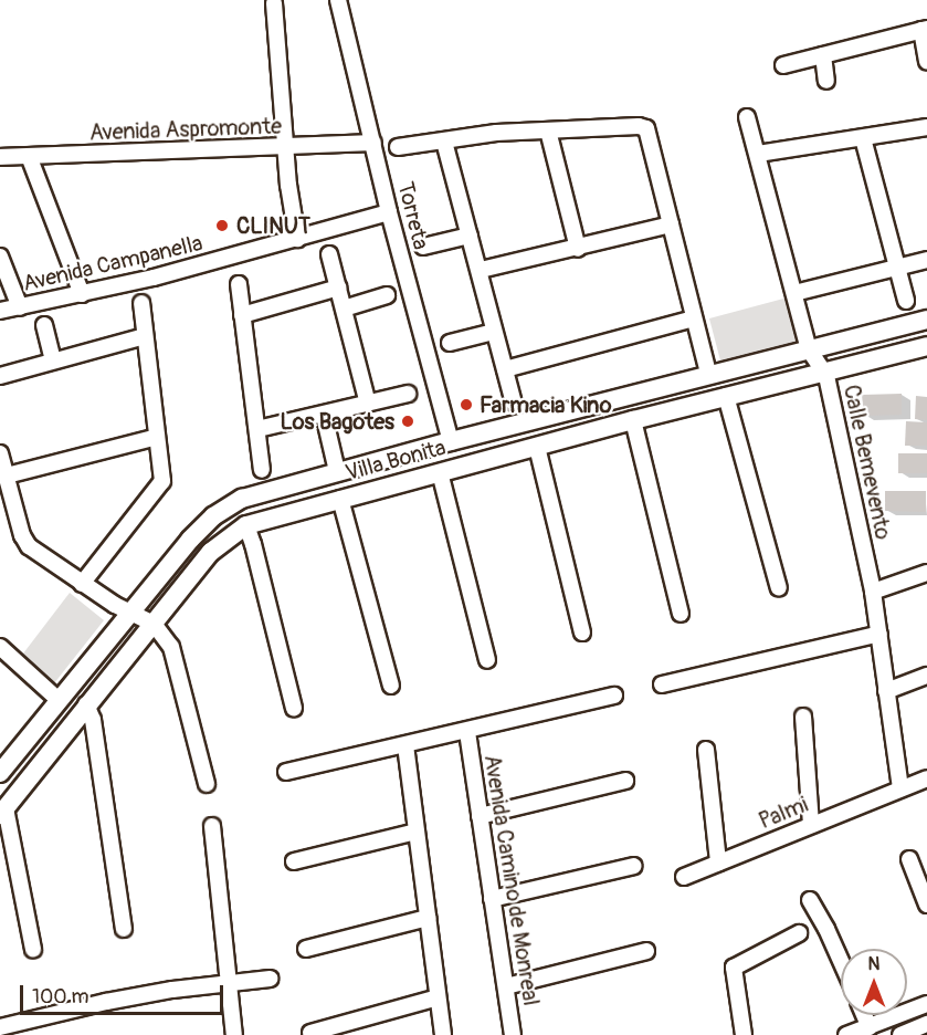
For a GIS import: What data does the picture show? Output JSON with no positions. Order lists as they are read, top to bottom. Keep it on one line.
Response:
{"streets":{"street":["Avenida Aspromonte","Torreta","Avenida Campanella","Villa Bonita","Calle Bemevento","Palmi","Avenida Camino de Monreal"]},"crossings":[["Avenida Aspromonte","Torreta"],["Torreta","Avenida Campanella"],["Torreta","Villa Bonita"],["Villa Bonita","Calle Bemevento"],["Calle Bemevento","Palmi"]],"places":["CLINUT","Farmacia Kino","Los Bagotes"],"scale_bar":"100 m","north":"top"}
